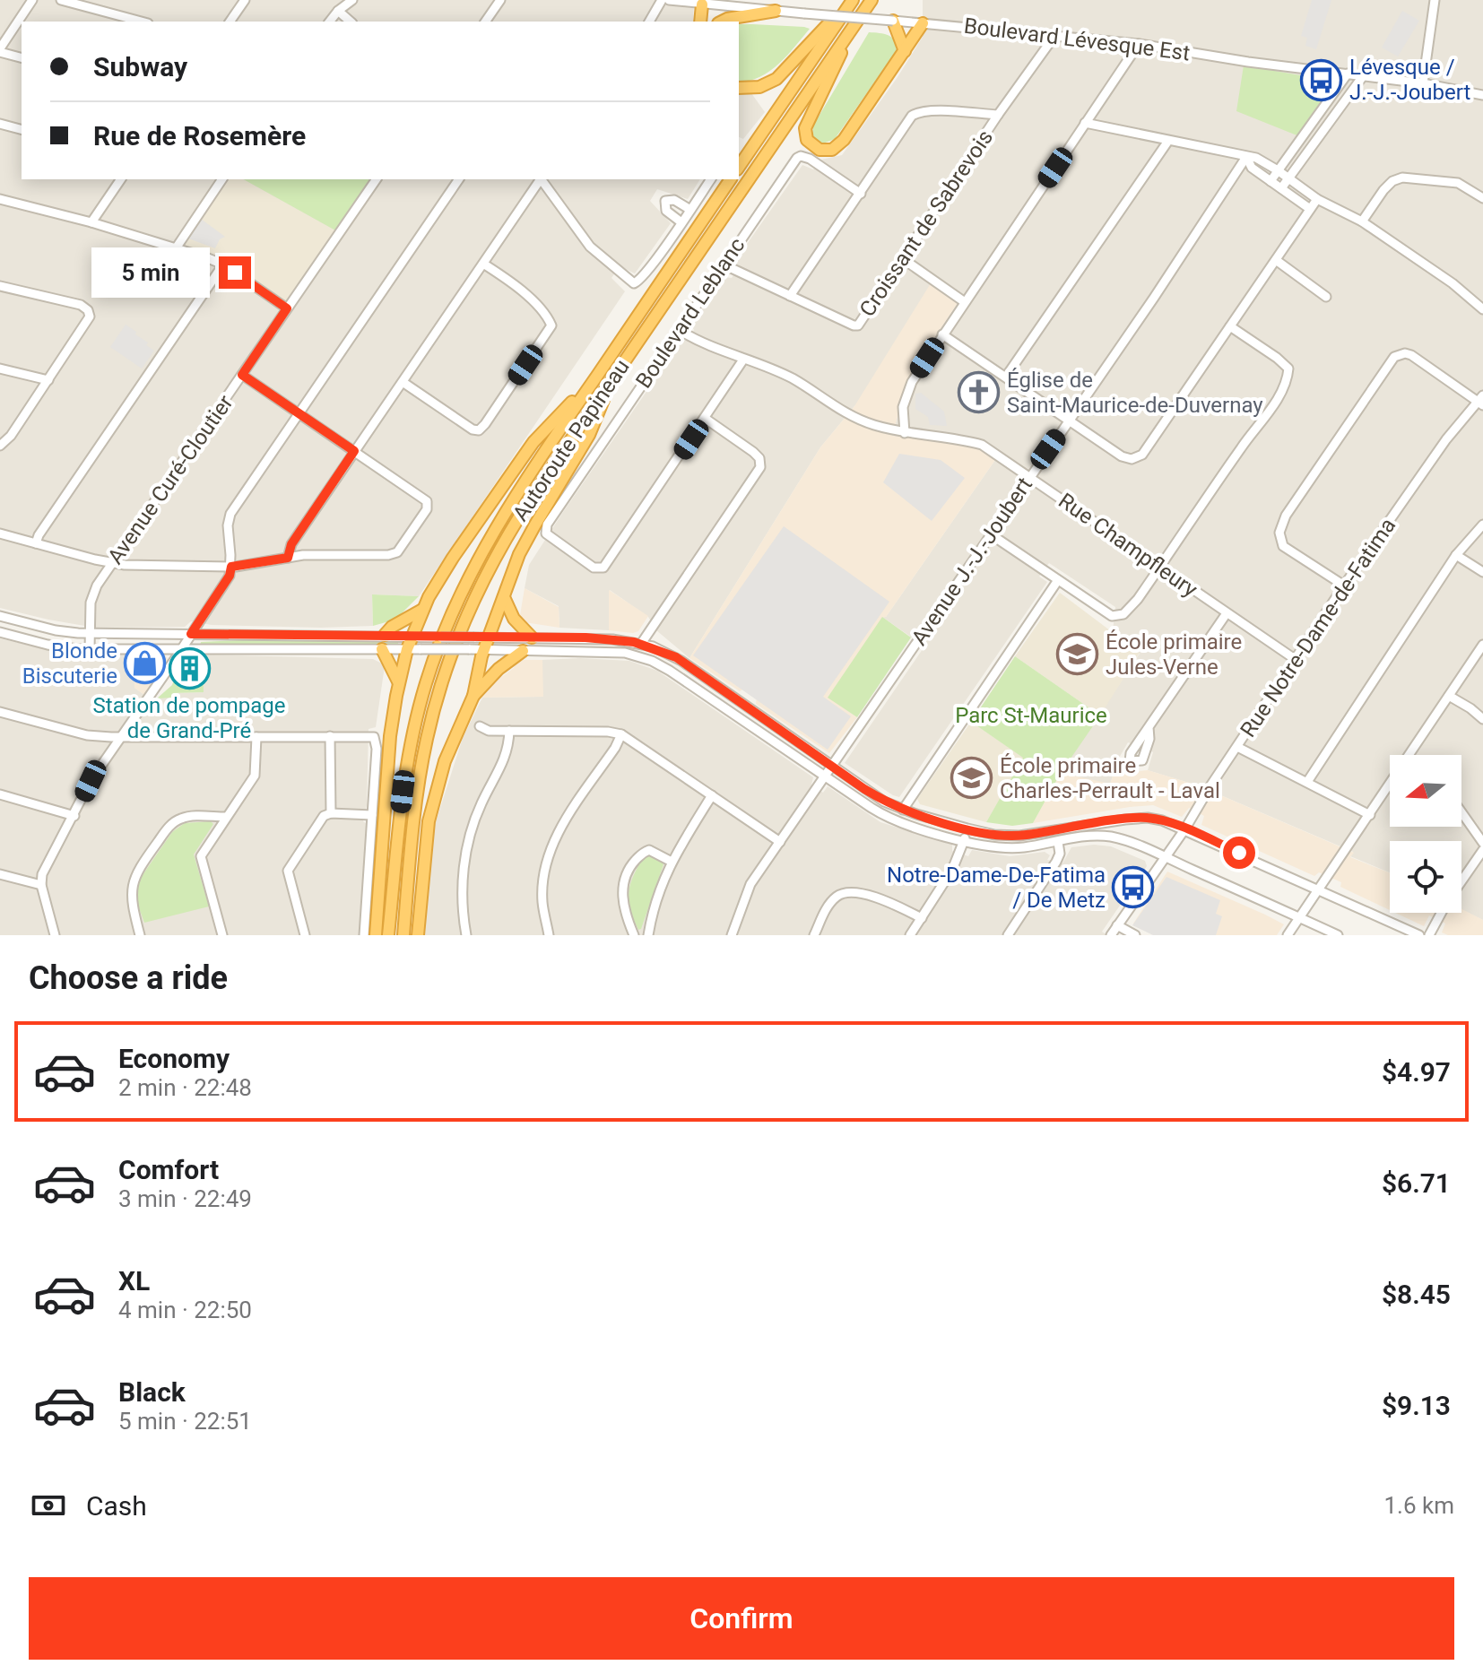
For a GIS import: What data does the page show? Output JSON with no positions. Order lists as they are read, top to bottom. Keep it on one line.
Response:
{"streets":{"highway":["Autoroute Papineau"],"street":["Boulevard Lévesque Est","Croissant de Sabrevois","Boulevard Leblanc","Avenue Curé-Cloutier","Rue Champfleury","Avenue J.-J.-Joubert","Rue Notre-Dame-de-Fatima"]},"crossings":[["Boulevard Lévesque Est","Croissant de Sabrevois"],["Croissant de Sabrevois","Boulevard Leblanc"],["Boulevard Leblanc","Rue Champfleury"],["Rue Champfleury","Avenue J.-J.-Joubert"],["Rue Champfleury","Rue Notre-Dame-de-Fatima"]],"parks":["Parc St-Maurice"],"places":{"bus stop":["Lévesque / J.-J.-Joubert","Notre-Dame-De-Fatima / De Metz"],"church":["Église de Saint-Maurice-de-Duvernay"],"school or university":["École primaire Jules-Verne","École primaire Charles-Perrault - Laval"],"shop":["Blonde Biscuterie"],"building":["Station de pompage de Grand-Pré"]},"north":"left","page":{"banner":["Subway","Rue de Rosemère"],"bubble":"5 min","heading":"Choose a ride","list":[{"name":"Economy","note":"2 min · 22:48","value":"$4.97"},{"name":"Comfort","note":"3 min · 22:49","value":"$6.71"},{"name":"XL","note":"4 min · 22:50","value":"$8.45"},{"name":"Black","note":"5 min · 22:51","value":"$9.13"}],"pay":["Cash","1.6 km"],"buttons":"Confirm"}}
